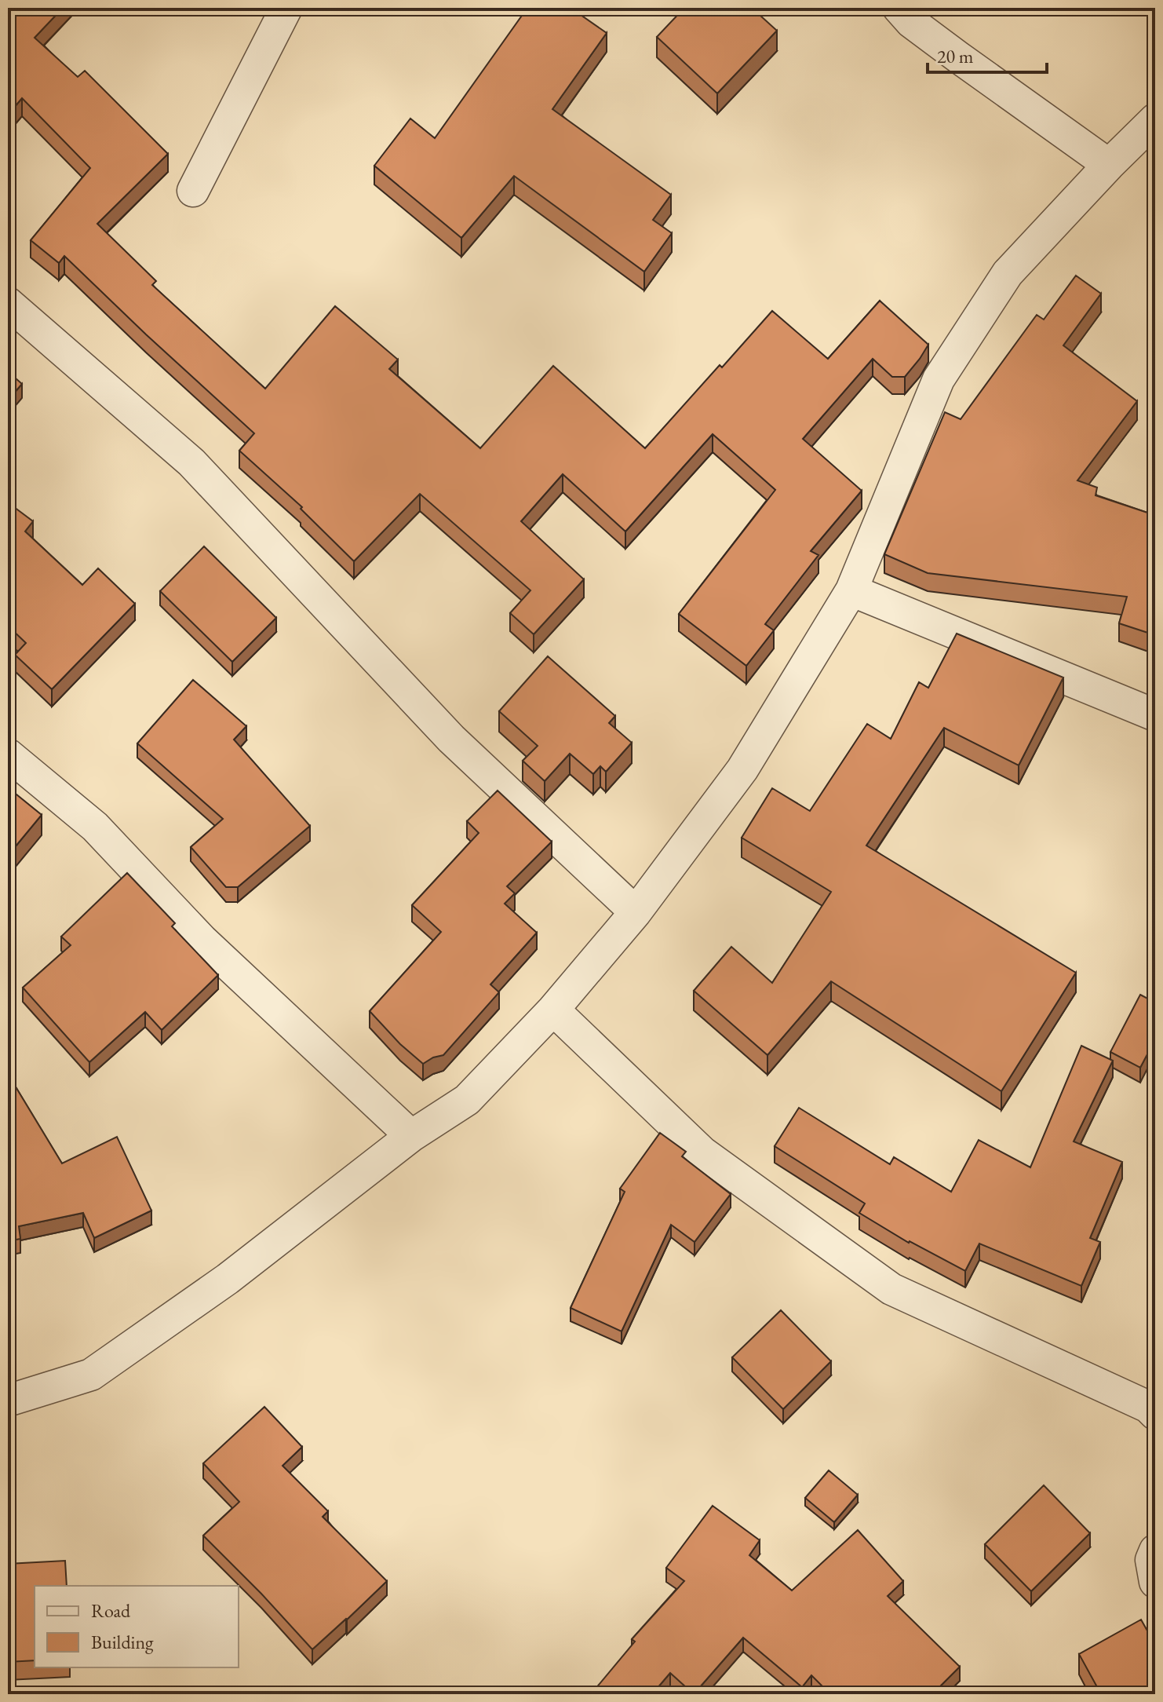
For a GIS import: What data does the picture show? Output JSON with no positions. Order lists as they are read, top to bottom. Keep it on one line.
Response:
{"legend":["Road","Building"],"scale_bar":"20 m"}
